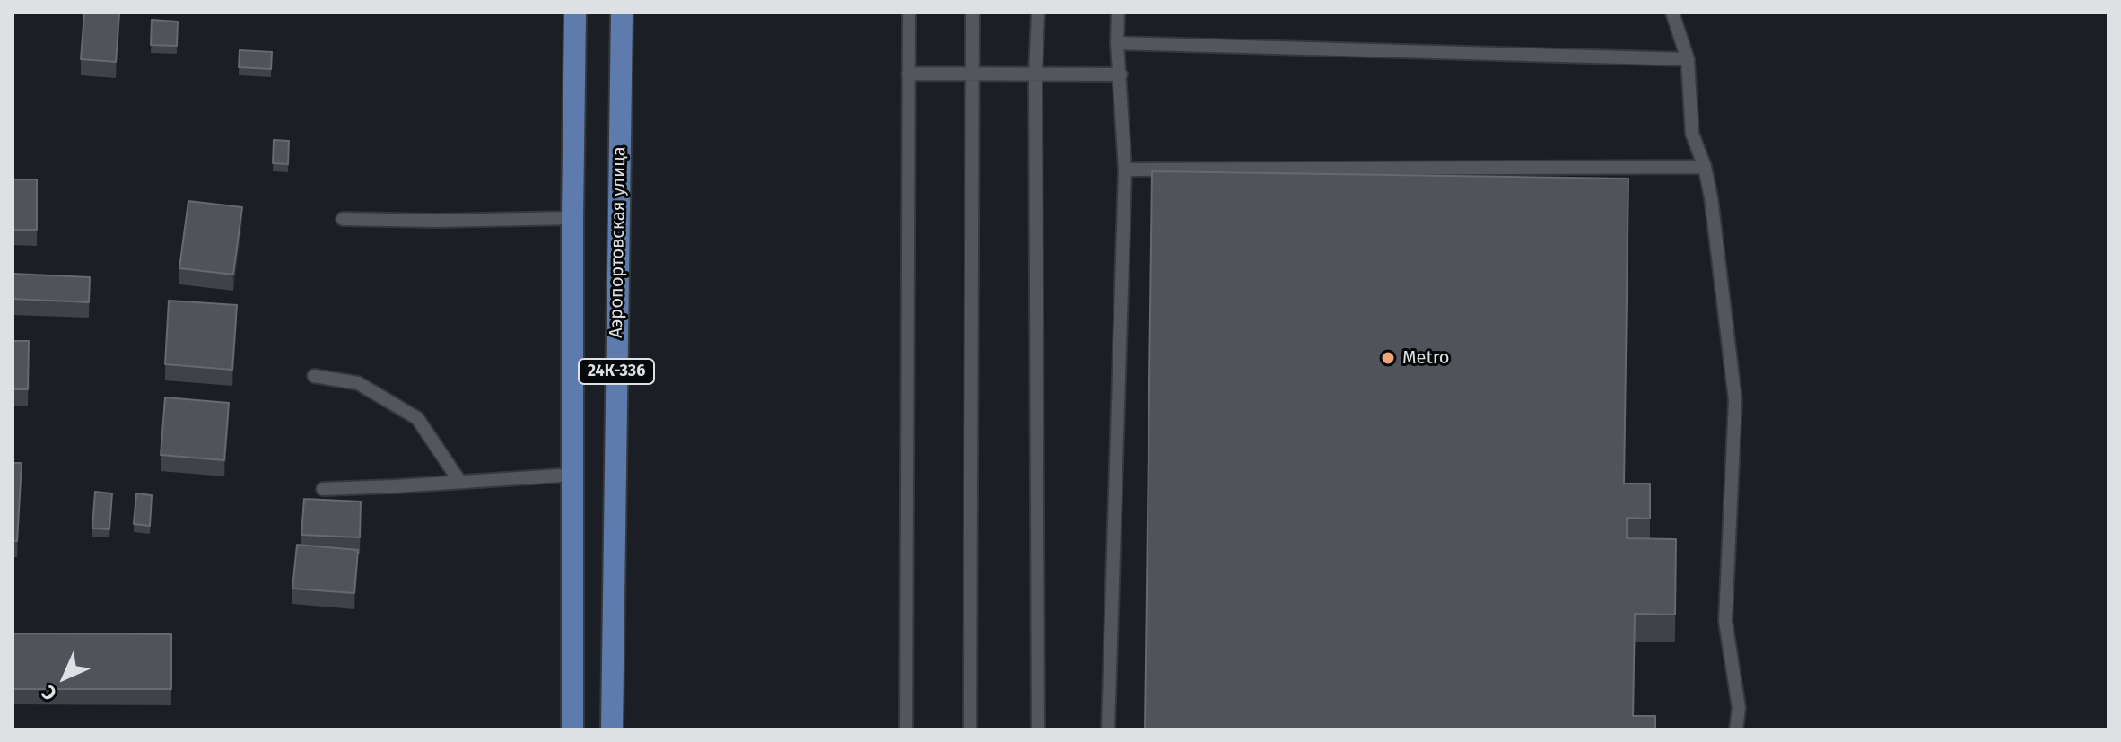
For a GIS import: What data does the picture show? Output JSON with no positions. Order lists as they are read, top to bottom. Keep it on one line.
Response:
{"streets":{"main road":["Аэропортовская улица","24К-336"]},"places":["Metro"],"north":"bottom left"}
